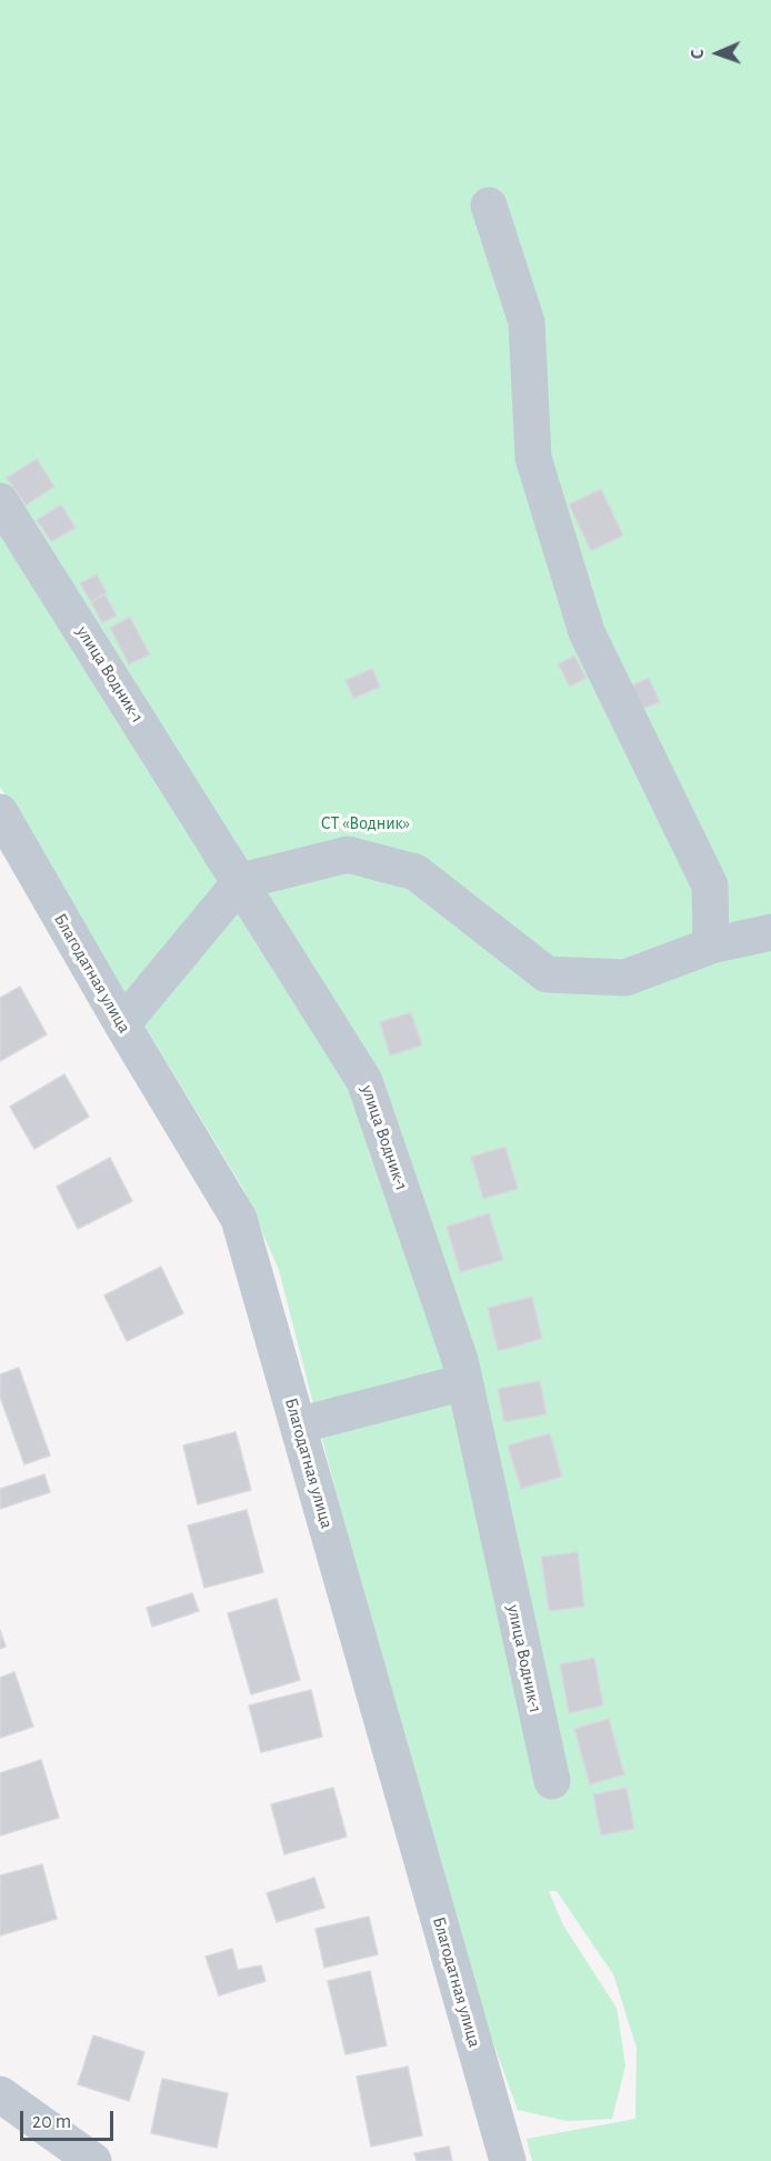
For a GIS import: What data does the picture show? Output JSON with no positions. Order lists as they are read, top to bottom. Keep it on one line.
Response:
{"streets":{"street":["улица Водник-1","Благодатная улица"]},"parks":["СТ «Водник»"],"scale_bar":"20 m","north":"left"}
